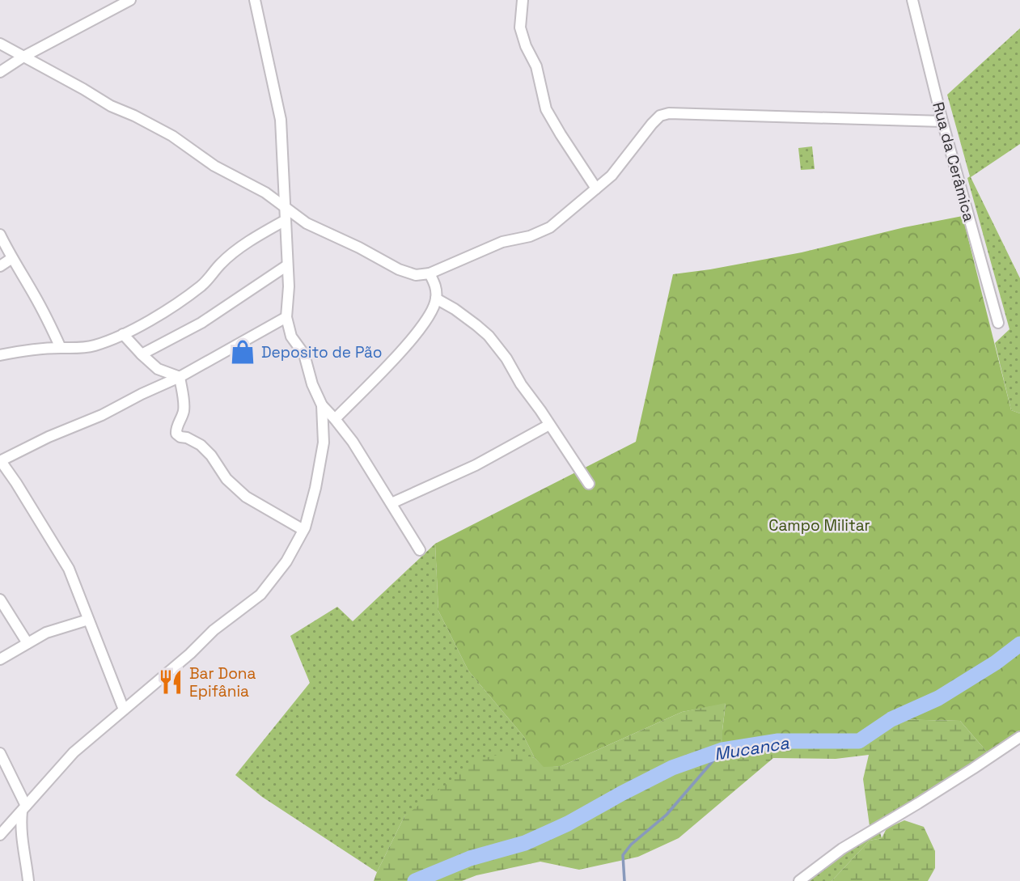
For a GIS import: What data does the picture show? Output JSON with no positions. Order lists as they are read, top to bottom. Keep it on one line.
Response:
{"streets":{"street":["Rua da Cerâmica"]},"water":["Mucanca"],"parks":["Campo Militar"],"places":{"shop":["Deposito de Pão"],"restaurant":["Bar Dona Epifânia"]}}
